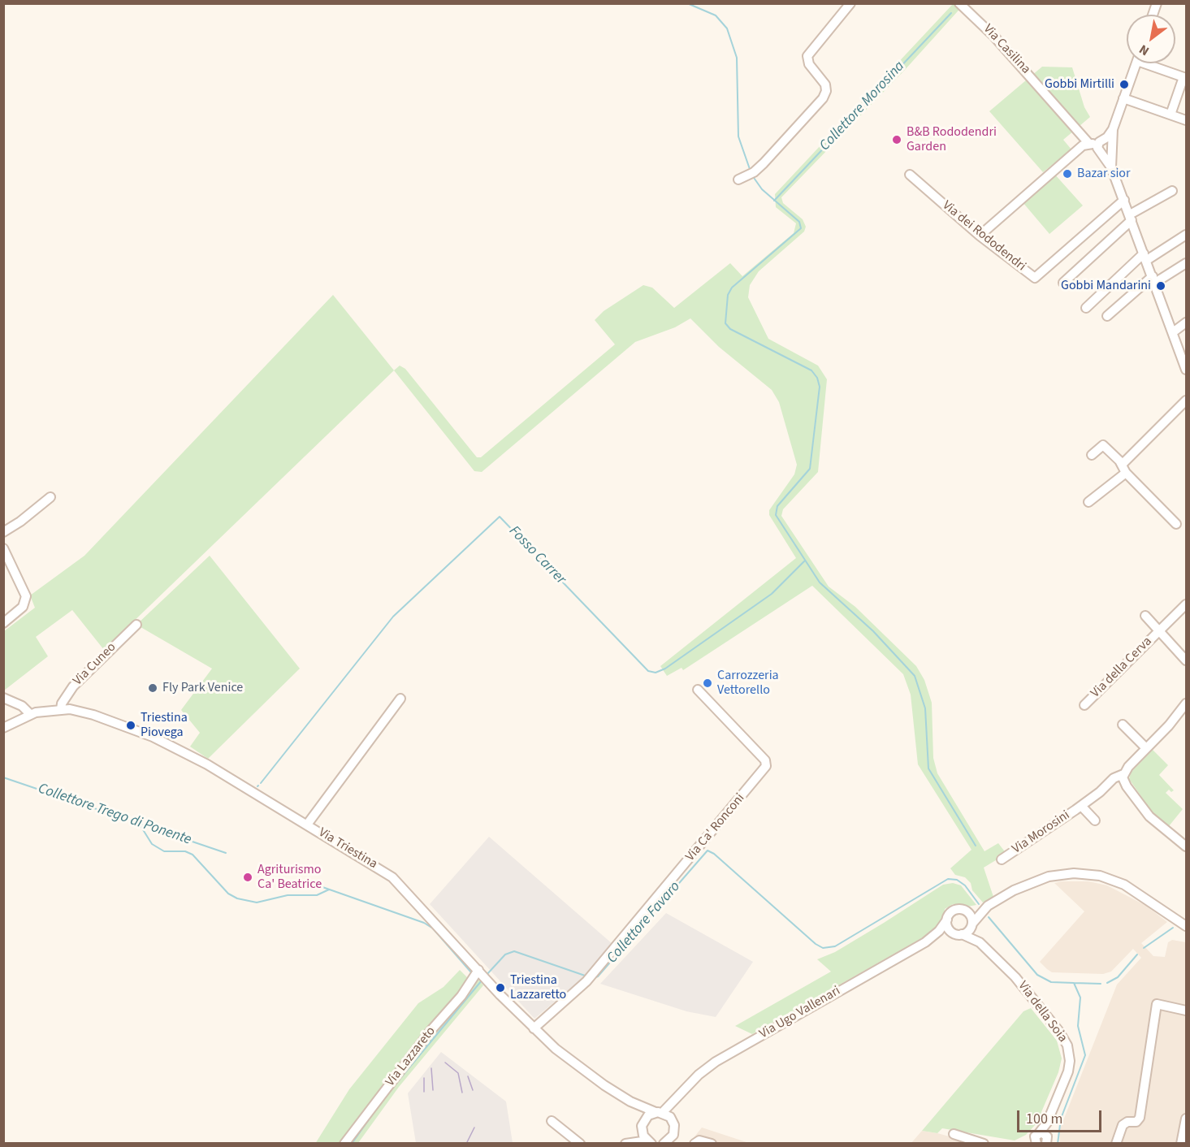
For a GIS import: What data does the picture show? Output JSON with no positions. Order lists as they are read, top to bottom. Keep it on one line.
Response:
{"streets":{"street":["Via Casilina","Via dei Rododendri","Via Cuneo","Via della Cerva","Via Ca' Ronconi","Via Morosini","Via Triestina","Via della Soia","Via Ugo Vallenari","Via Lazzareto"]},"crossings":[["Via Cuneo","Via Triestina"],["Via Ca' Ronconi","Via Triestina"],["Via Triestina","Via Ugo Vallenari"],["Via Triestina","Via Lazzareto"],["Via della Soia","Via Ugo Vallenari"]],"water":["Collettore Morosina","Fosso Carrer","Collettore Trego di Ponente","Collettore Favaro"],"places":["Gobbi Mirtilli","B&B Rododendri Garden","Bazar sior","Gobbi Mandarini","Carrozzeria Vettorello","Fly Park Venice","Triestina Piovega","Agriturismo Ca' Beatrice","Triestina Lazzaretto"],"scale_bar":"100 m","north":"bottom left"}
